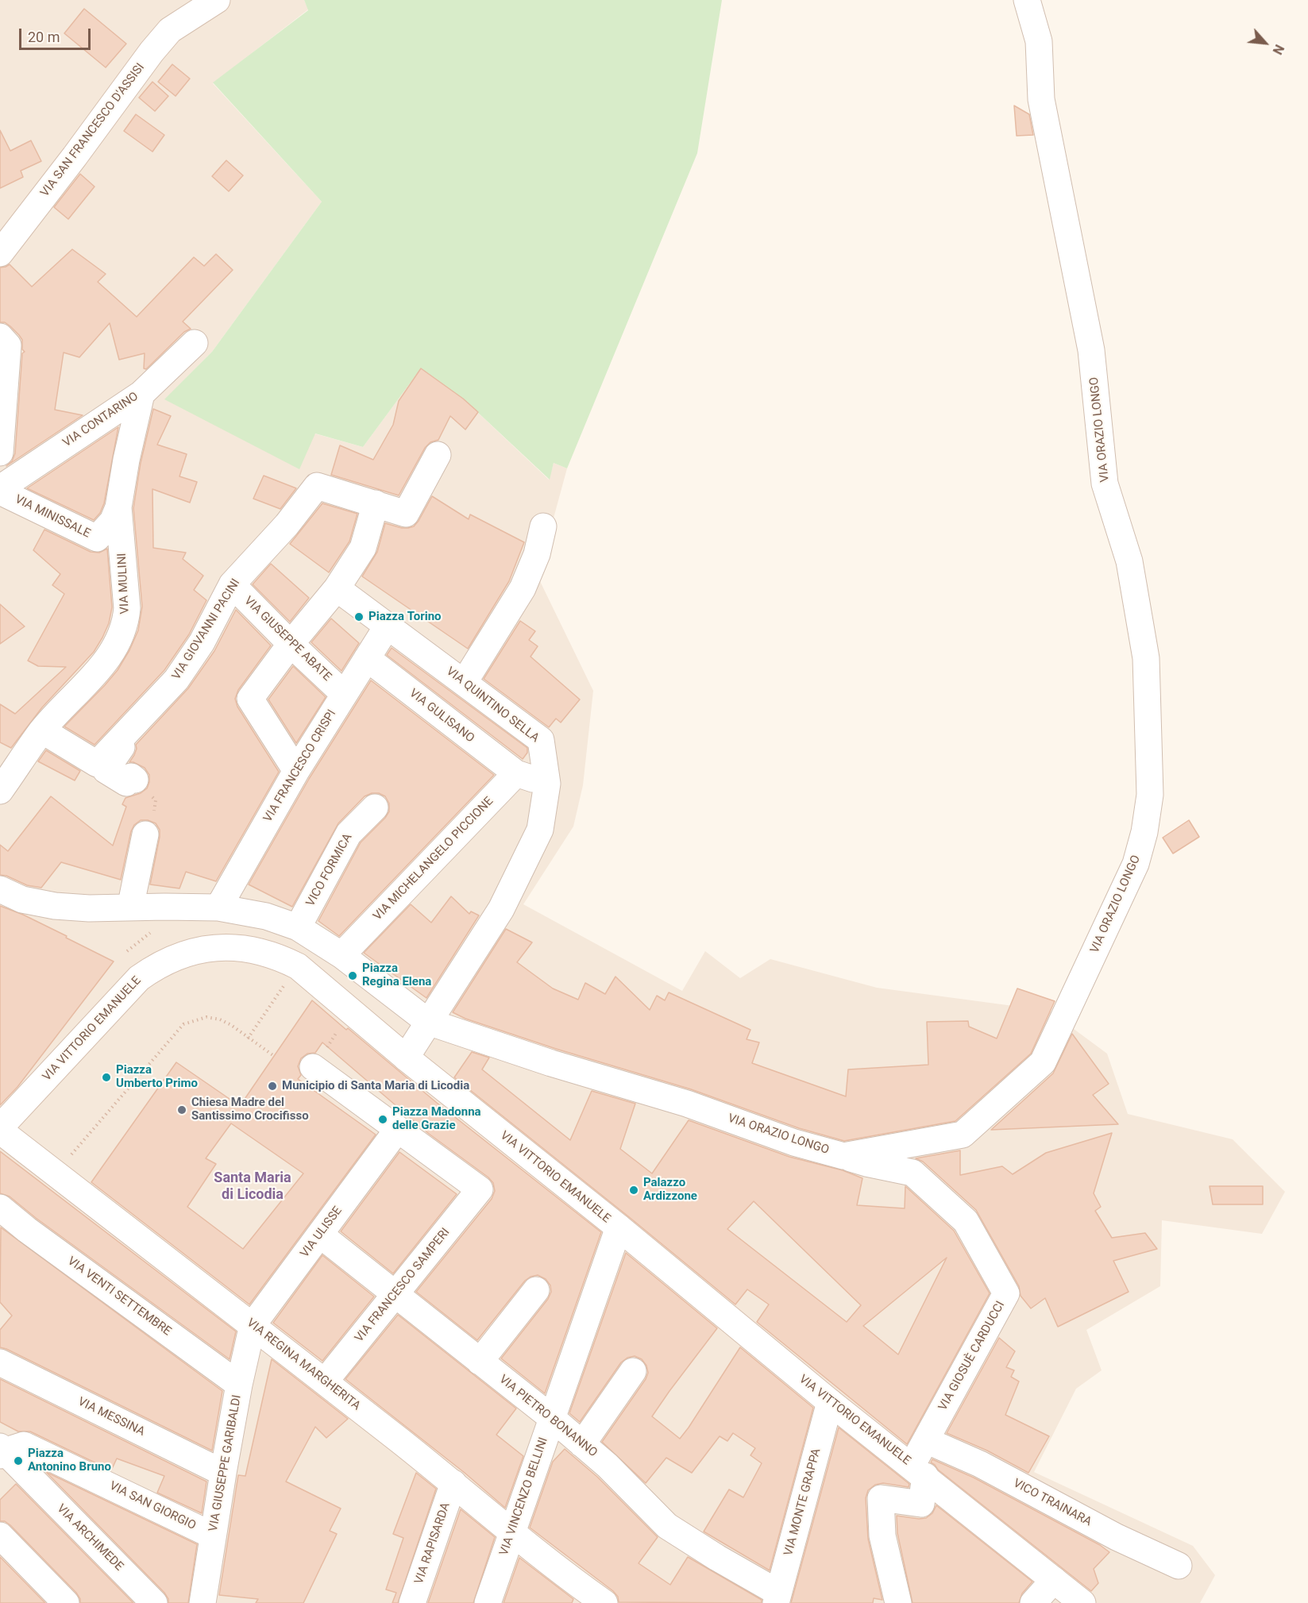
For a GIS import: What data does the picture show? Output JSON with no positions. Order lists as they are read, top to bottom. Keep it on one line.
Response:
{"streets":{"street":["VIA SAN FRANCESCO D'ASSISI","VIA CONTARINO","VIA ORAZIO LONGO","VIA MINISSALE","VIA MULINI","VIA GIOVANNI PACINI","VIA GIUSEPPE ABATE","VIA QUINTINO SELLA","VIA GULISANO","VIA FRANCESCO CRISPI","VIA MICHELANGELO PICCIONE","VICO FORMICA","VIA VITTORIO EMANUELE","VIA ULISSE","VIA FRANCESCO SAMPERI","VIA VENTI SETTEMBRE","VIA GIOSUÈ CARDUCCI","VIA REGINA MARGHERITA","VIA PIETRO BONANNO","VIA MESSINA","VIA GIUSEPPE GARIBALDI","VIA VINCENZO BELLINI","VIA MONTE GRAPPA","VICO TRAINARA","VIA SAN GIORGIO","VIA ARCHIMEDE","VIA RAPISARDA"]},"crossings":[["VIA CONTARINO","VIA MINISSALE"],["VIA CONTARINO","VIA MULINI"],["VIA ORAZIO LONGO","VIA QUINTINO SELLA"],["VIA ORAZIO LONGO","VIA FRANCESCO CRISPI"],["VIA ORAZIO LONGO","VIA MICHELANGELO PICCIONE"],["VIA ORAZIO LONGO","VICO FORMICA"],["VIA ORAZIO LONGO","VIA GIOSUÈ CARDUCCI"],["VIA MINISSALE","VIA MULINI"],["VIA MULINI","VIA GIOVANNI PACINI"],["VIA GIOVANNI PACINI","VIA GIUSEPPE ABATE"],["VIA GIUSEPPE ABATE","VIA FRANCESCO CRISPI"],["VIA QUINTINO SELLA","VIA GULISANO"],["VIA QUINTINO SELLA","VIA FRANCESCO CRISPI"],["VIA QUINTINO SELLA","VIA VITTORIO EMANUELE"],["VIA GULISANO","VIA FRANCESCO CRISPI"],["VIA GULISANO","VIA MICHELANGELO PICCIONE"],["VIA VITTORIO EMANUELE","VIA GIOSUÈ CARDUCCI"],["VIA VITTORIO EMANUELE","VIA VINCENZO BELLINI"],["VIA VITTORIO EMANUELE","VIA MONTE GRAPPA"],["VIA ULISSE","VIA FRANCESCO SAMPERI"],["VIA ULISSE","VIA REGINA MARGHERITA"],["VIA ULISSE","VIA PIETRO BONANNO"],["VIA ULISSE","VIA GIUSEPPE GARIBALDI"],["VIA FRANCESCO SAMPERI","VIA REGINA MARGHERITA"],["VIA FRANCESCO SAMPERI","VIA PIETRO BONANNO"],["VIA VENTI SETTEMBRE","VIA GIUSEPPE GARIBALDI"],["VIA GIOSUÈ CARDUCCI","VICO TRAINARA"],["VIA REGINA MARGHERITA","VIA GIUSEPPE GARIBALDI"],["VIA REGINA MARGHERITA","VIA VINCENZO BELLINI"],["VIA REGINA MARGHERITA","VIA RAPISARDA"],["VIA PIETRO BONANNO","VIA VINCENZO BELLINI"],["VIA PIETRO BONANNO","VIA MONTE GRAPPA"],["VIA MESSINA","VIA GIUSEPPE GARIBALDI"],["VIA GIUSEPPE GARIBALDI","VIA SAN GIORGIO"],["VIA SAN GIORGIO","VIA ARCHIMEDE"]],"districts":["Santa Maria di Licodia"],"places":["Piazza Torino","Piazza Regina Elena","Piazza Umberto Primo","Municipio di Santa Maria di Licodia","Chiesa Madre del Santissimo Crocifisso","Piazza Madonna delle Grazie","Palazzo Ardizzone","Piazza Antonino Bruno"],"scale_bar":"20 m","north":"bottom right"}
